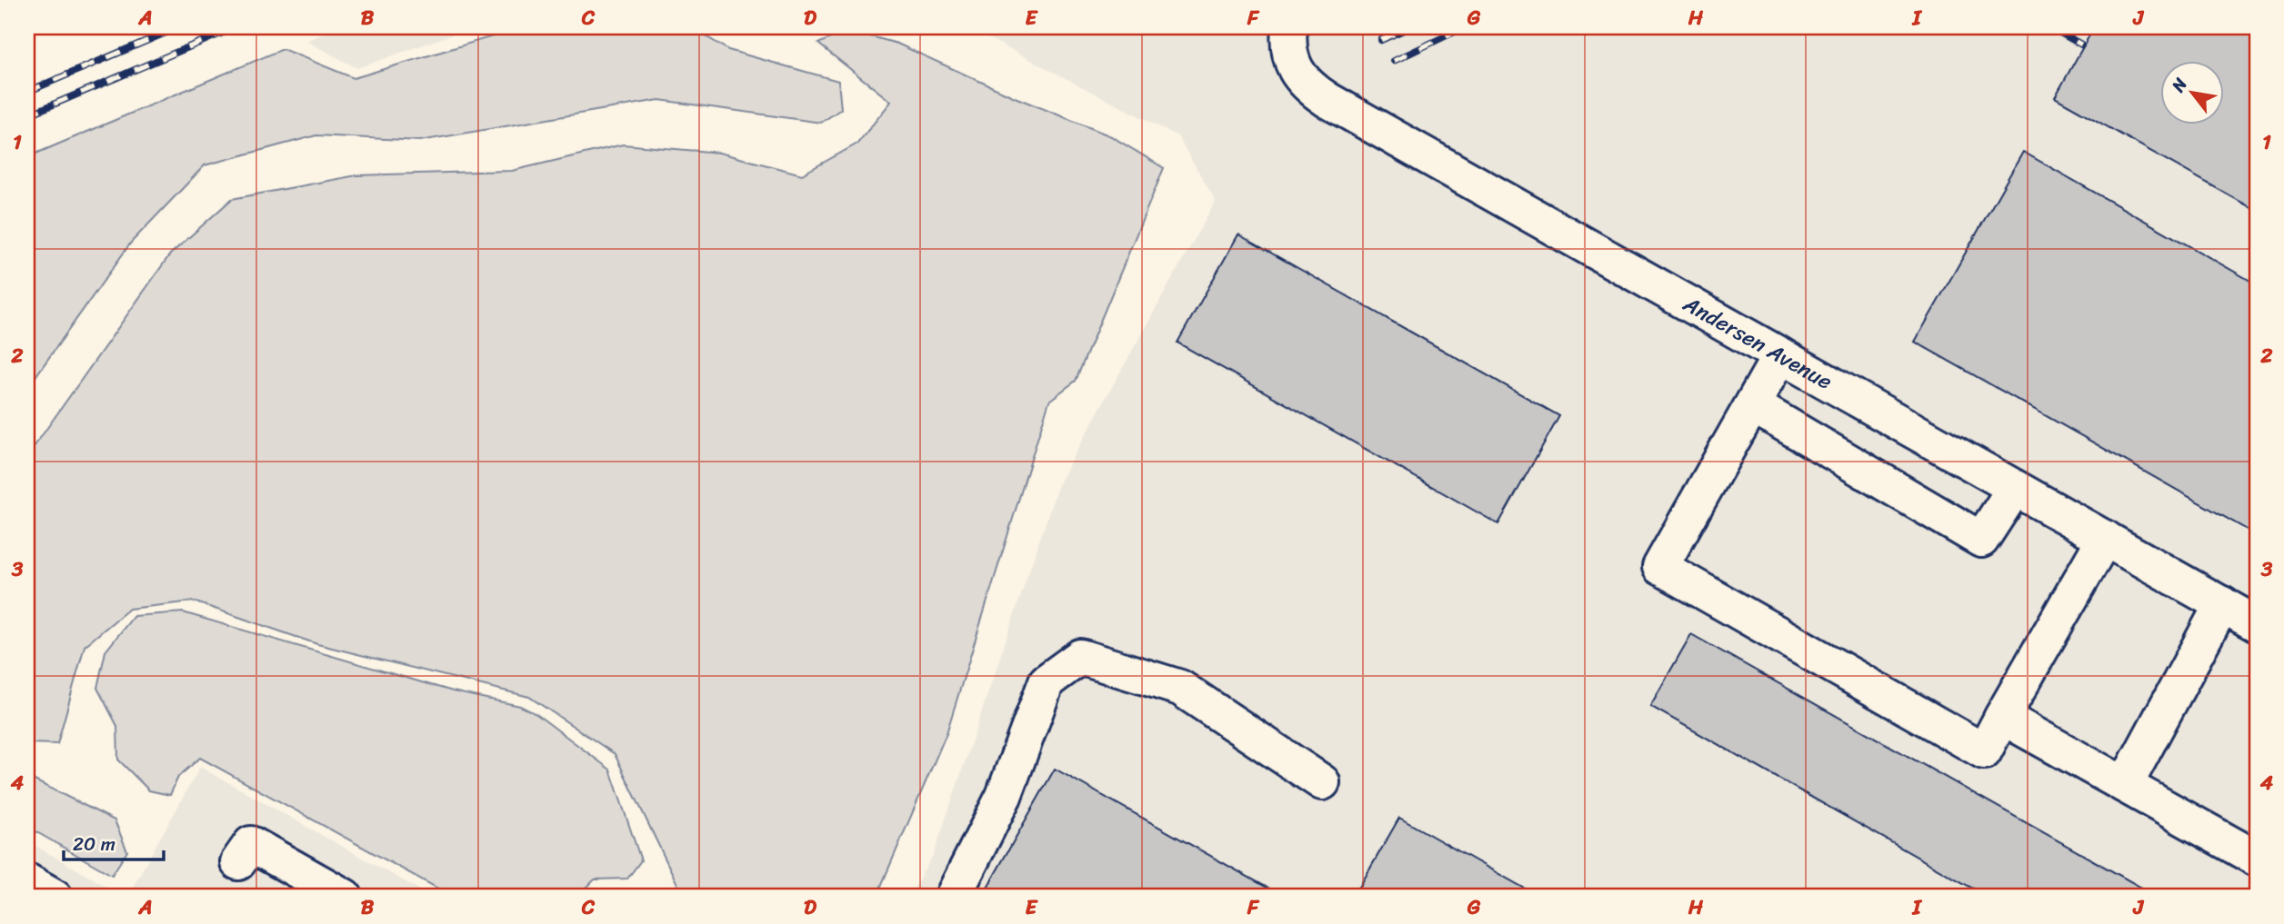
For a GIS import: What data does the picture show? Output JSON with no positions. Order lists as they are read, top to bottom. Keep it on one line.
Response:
{"streets":{"street":["Andersen Avenue"]},"scale_bar":"20 m","north":"top left","grid":{"columns":["A","B","C","D","E","F","G","H","I","J"],"rows":["1","2","3","4"]}}
